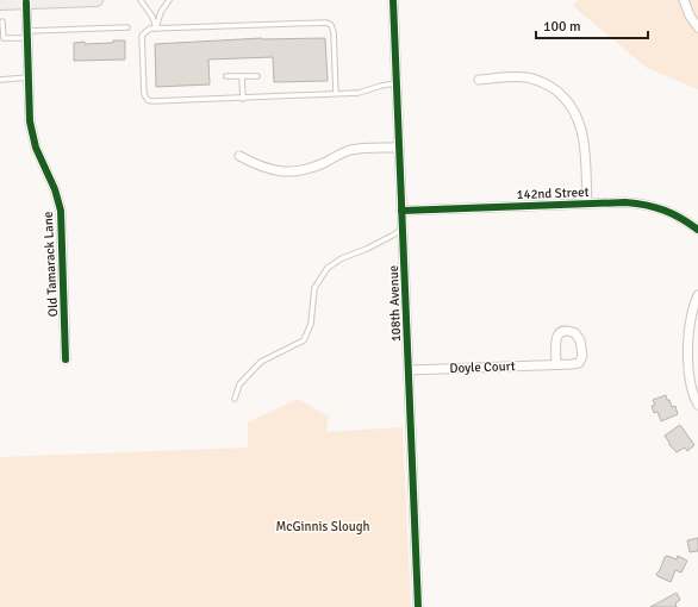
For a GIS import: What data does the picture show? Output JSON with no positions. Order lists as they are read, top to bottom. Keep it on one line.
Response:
{"streets":{"street":["142nd Street","Old Tamarack Lane","108th Avenue","Doyle Court"]},"crossings":[["142nd Street","108th Avenue"],["108th Avenue","Doyle Court"]],"parks":["McGinnis Slough"],"scale_bar":"100 m"}
